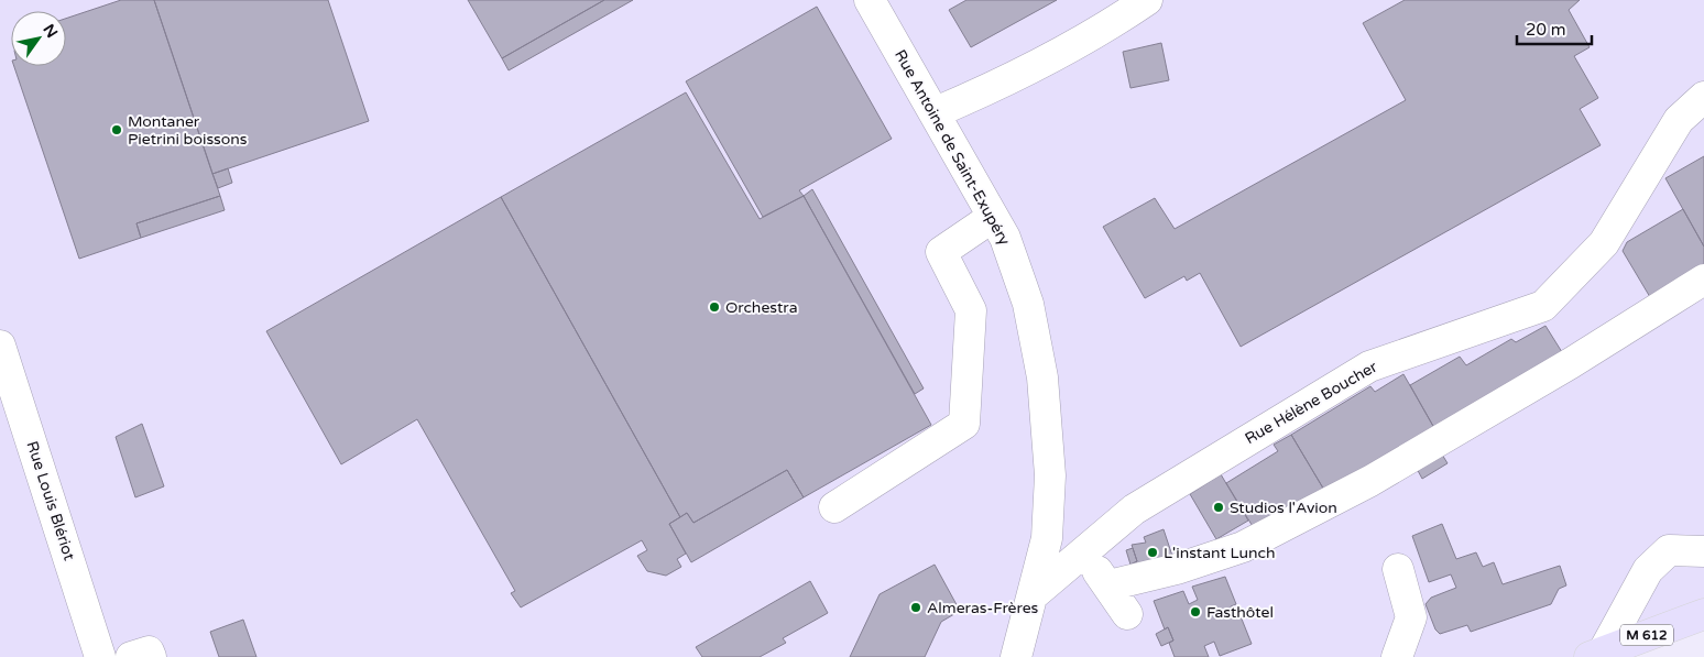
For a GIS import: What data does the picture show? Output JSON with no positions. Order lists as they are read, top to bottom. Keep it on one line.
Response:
{"streets":{"main road":["M 612"],"street":["Rue Antoine de Saint-Exupéry","Rue Hélène Boucher","Rue Louis Blériot"]},"crossings":[["Rue Antoine de Saint-Exupéry","Rue Hélène Boucher"]],"places":["Montaner Pietrini boissons","Orchestra","Studios l'Avion","L'instant Lunch","Almeras-Frères","Fasthôtel"],"scale_bar":"20 m","north":"top right"}
